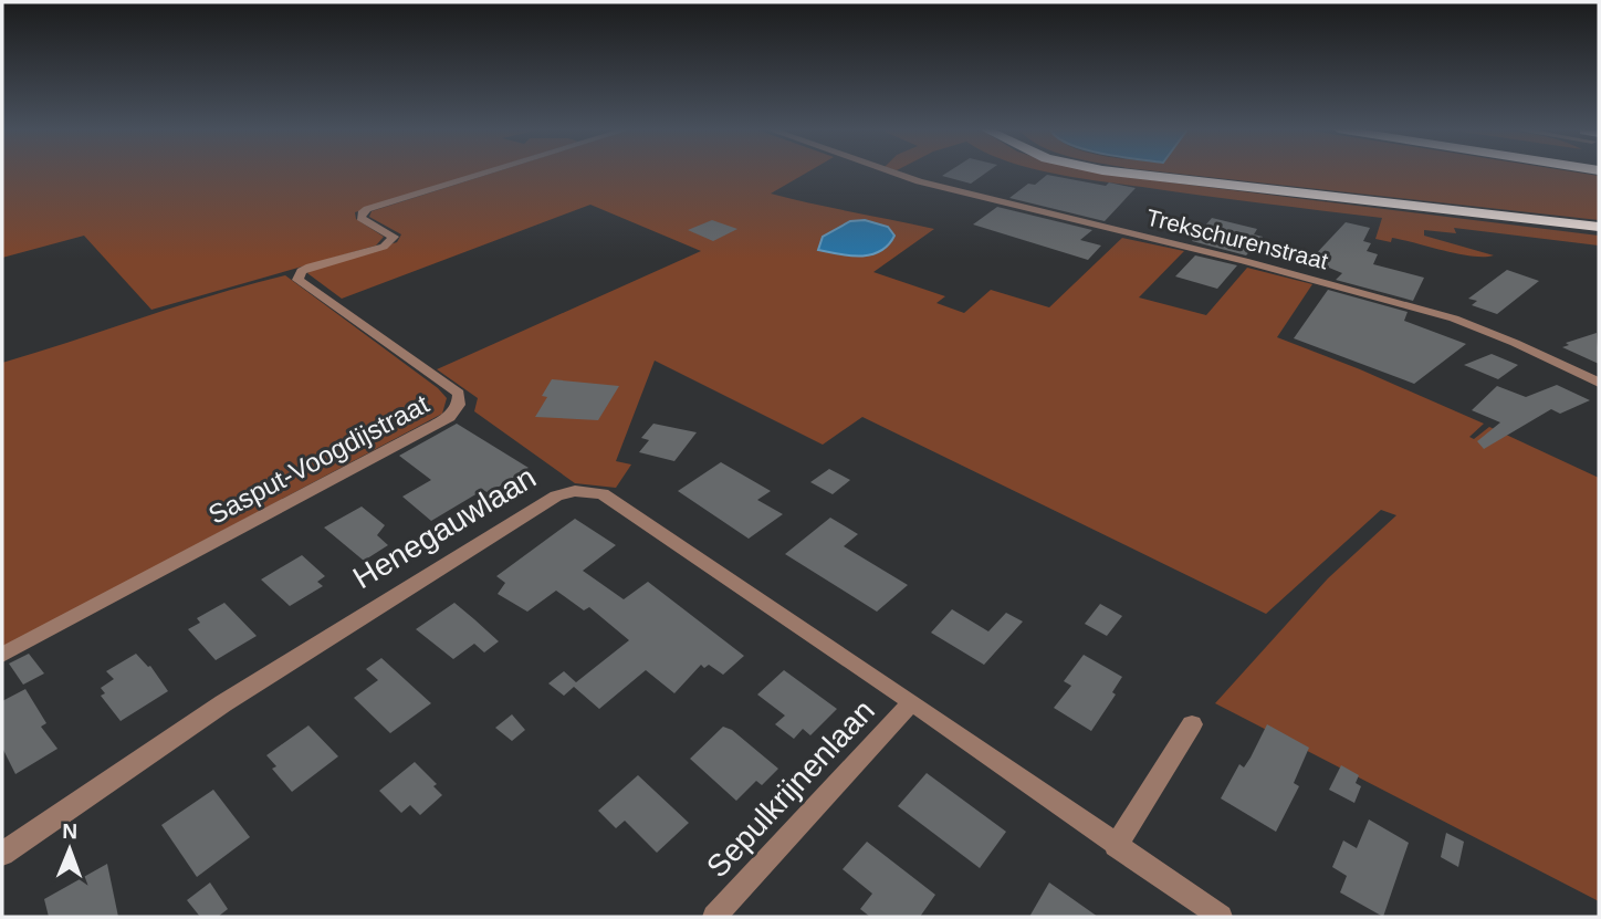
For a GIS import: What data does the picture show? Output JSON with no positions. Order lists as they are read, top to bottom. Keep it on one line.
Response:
{"streets":{"street":["Trekschurenstraat","Sasput-Voogdijstraat","Henegauwlaan","Sepulkrijnenlaan"]},"crossings":[["Henegauwlaan","Sepulkrijnenlaan"]],"north":"top"}
